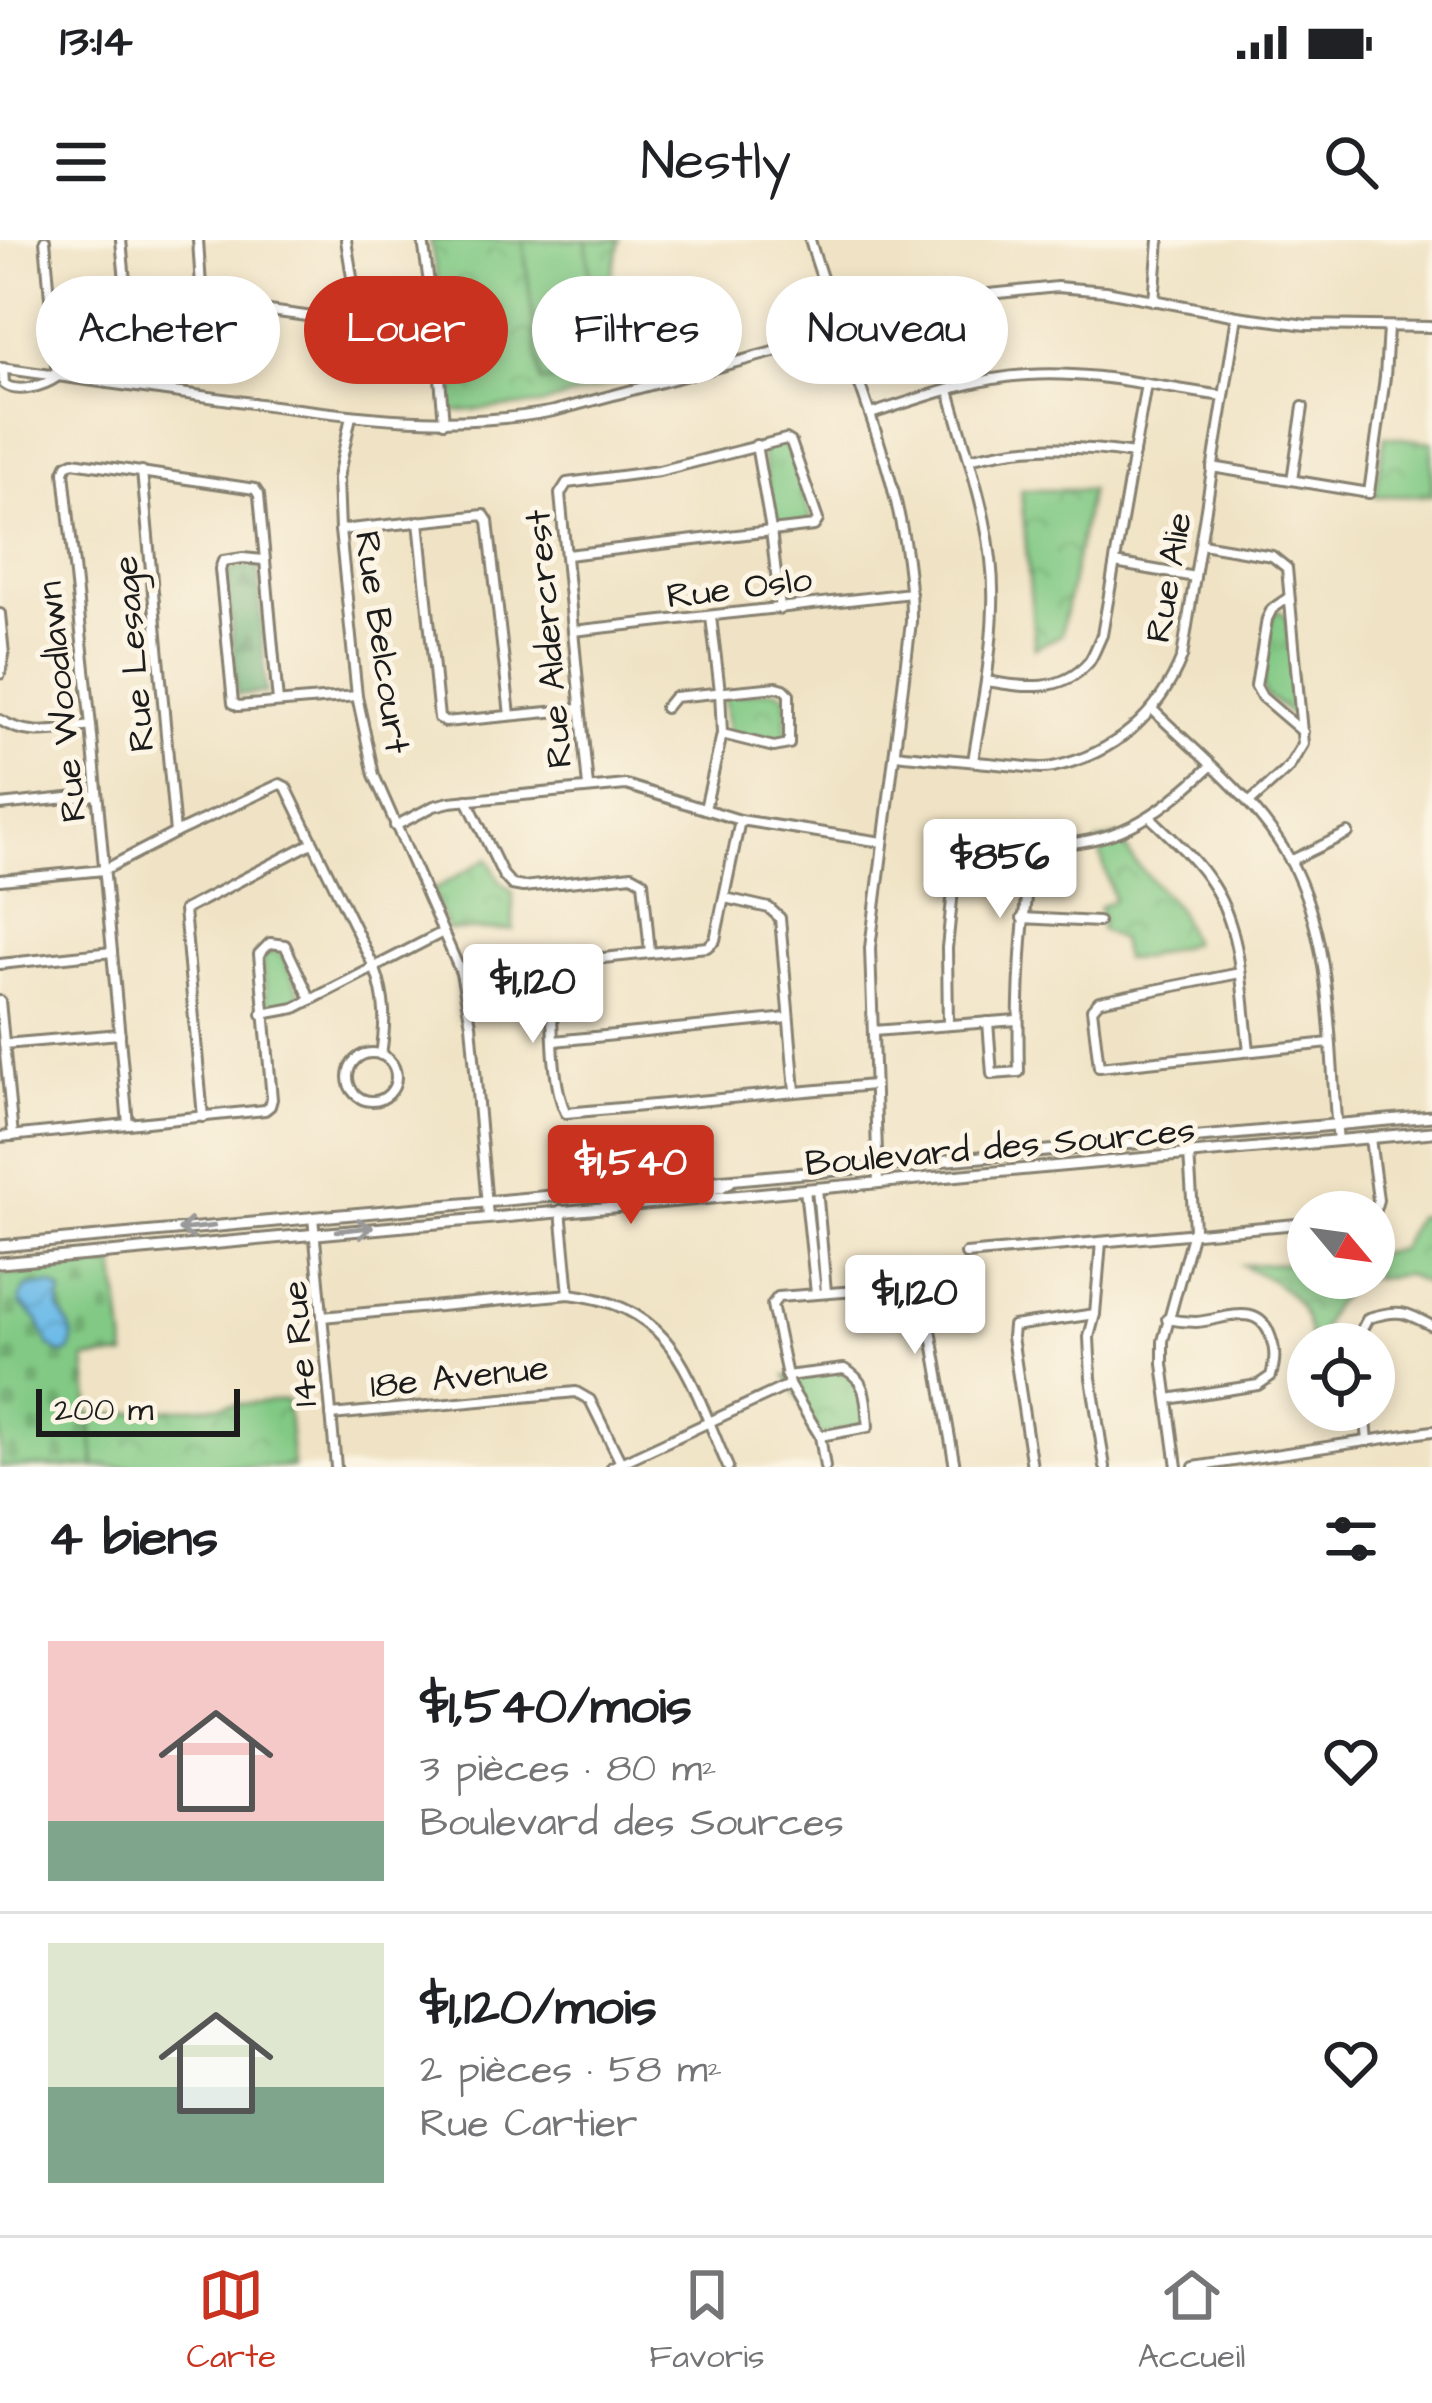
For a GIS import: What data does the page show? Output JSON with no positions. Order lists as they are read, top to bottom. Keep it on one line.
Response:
{"streets":{"main road":["Boulevard des Sources"],"street":["Rue Alie","Rue Oslo","Rue Aldercrest","Rue Belcourt","Rue Lesage","Rue Woodlawn","14e Rue","18e Avenue"]},"crossings":[["Rue Oslo","Rue Aldercrest"],["Rue Belcourt","Boulevard des Sources"],["Rue Lesage","Rue Woodlawn"],["Boulevard des Sources","14e Rue"],["14e Rue","18e Avenue"]],"scale_bar":"200 m","north":"bottom right","page":{"status":"13:14","header":"Nestly","chip":["Acheter","Louer","Filtres","Nouveau"],"price":["$856","$1,120","$1,540","$1,120"],"scale":"200 m","heading":"4 biens","list":[{"name":"$1,540/mois","note":"3 pièces · 80 m² · Boulevard des Sources"},{"name":"$1,120/mois","note":"2 pièces · 58 m² · Rue Cartier"}],"tabs":["Carte","Favoris","Accueil"]}}
